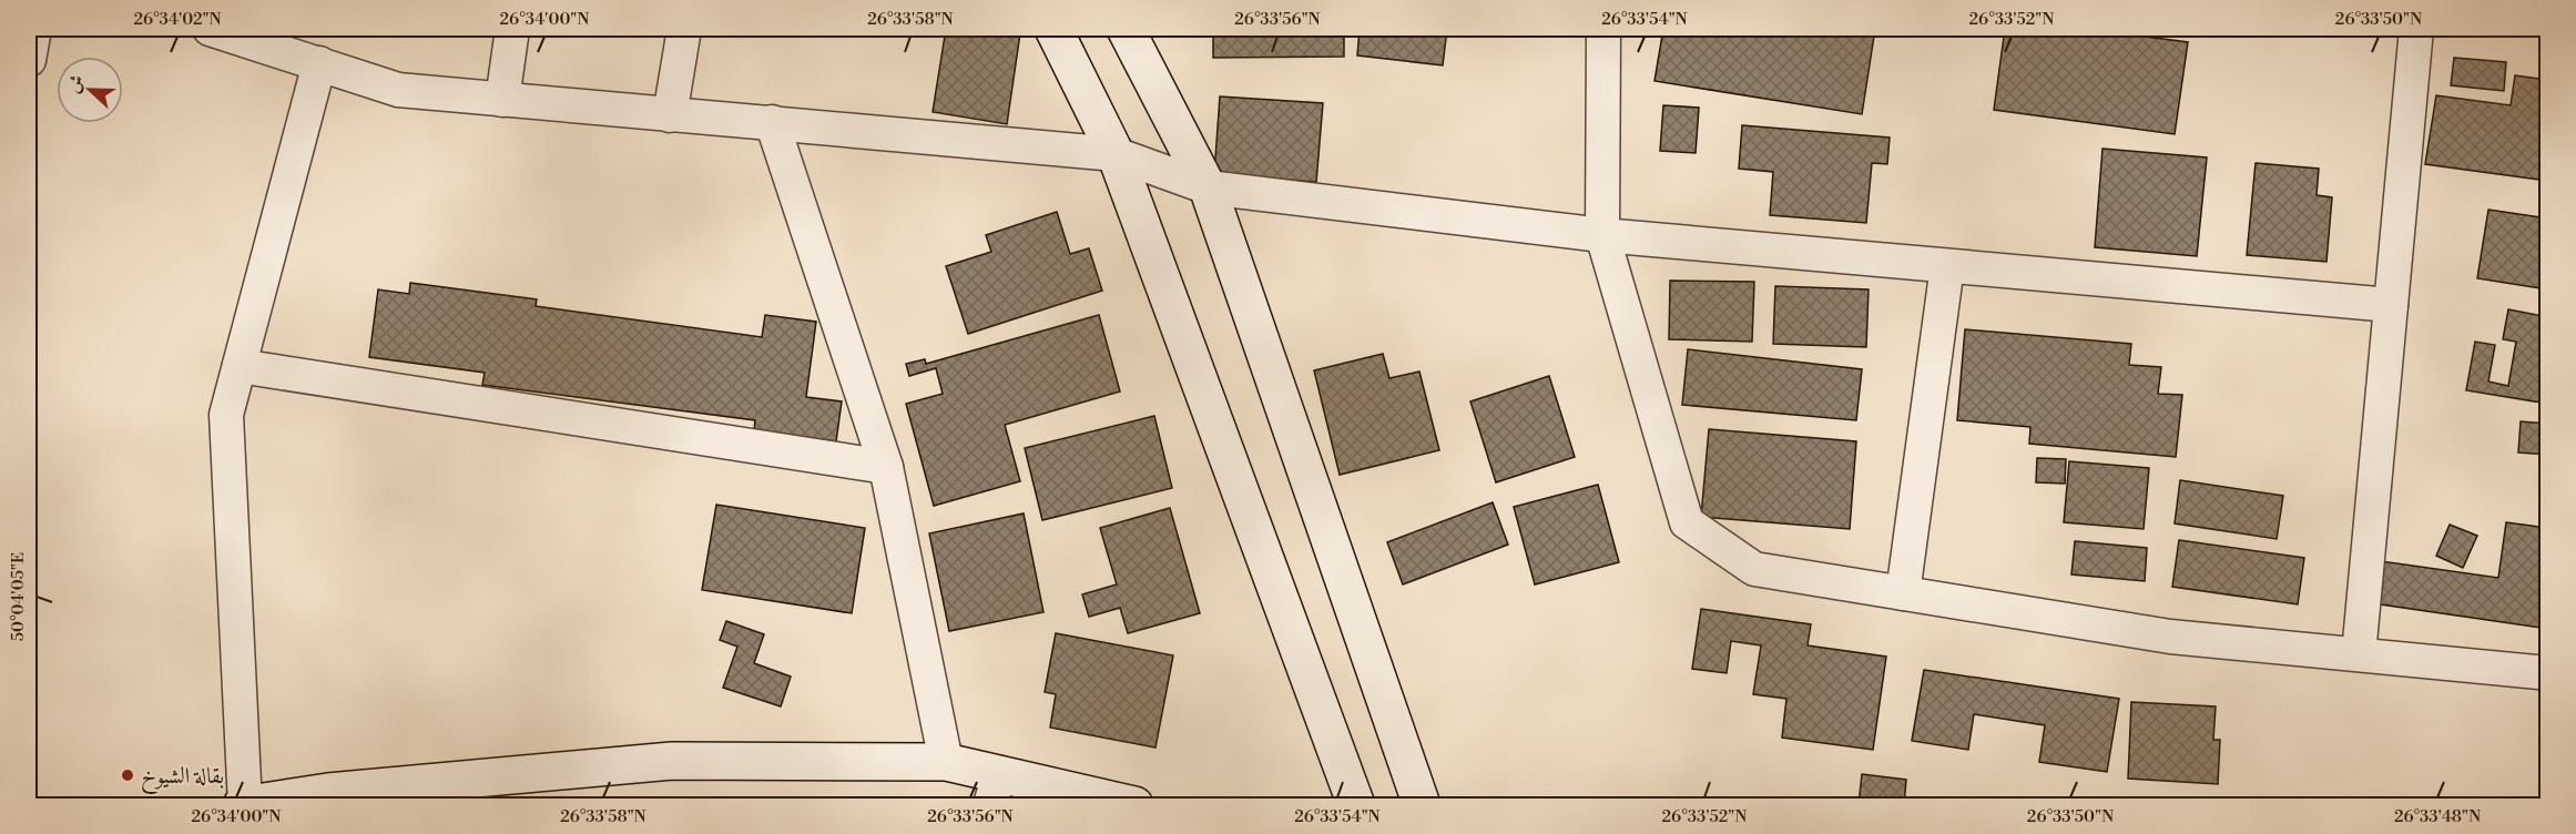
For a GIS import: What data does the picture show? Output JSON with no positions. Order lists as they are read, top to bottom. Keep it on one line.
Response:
{"places":["بقالة الشيوخ"],"north":"left","coordinates":["26°34'02\"N","26°34'00\"N","26°33'58\"N","26°33'56\"N","26°33'54\"N","26°33'52\"N","26°33'50\"N","50°04'05\"E","26°33'48\"N"]}
